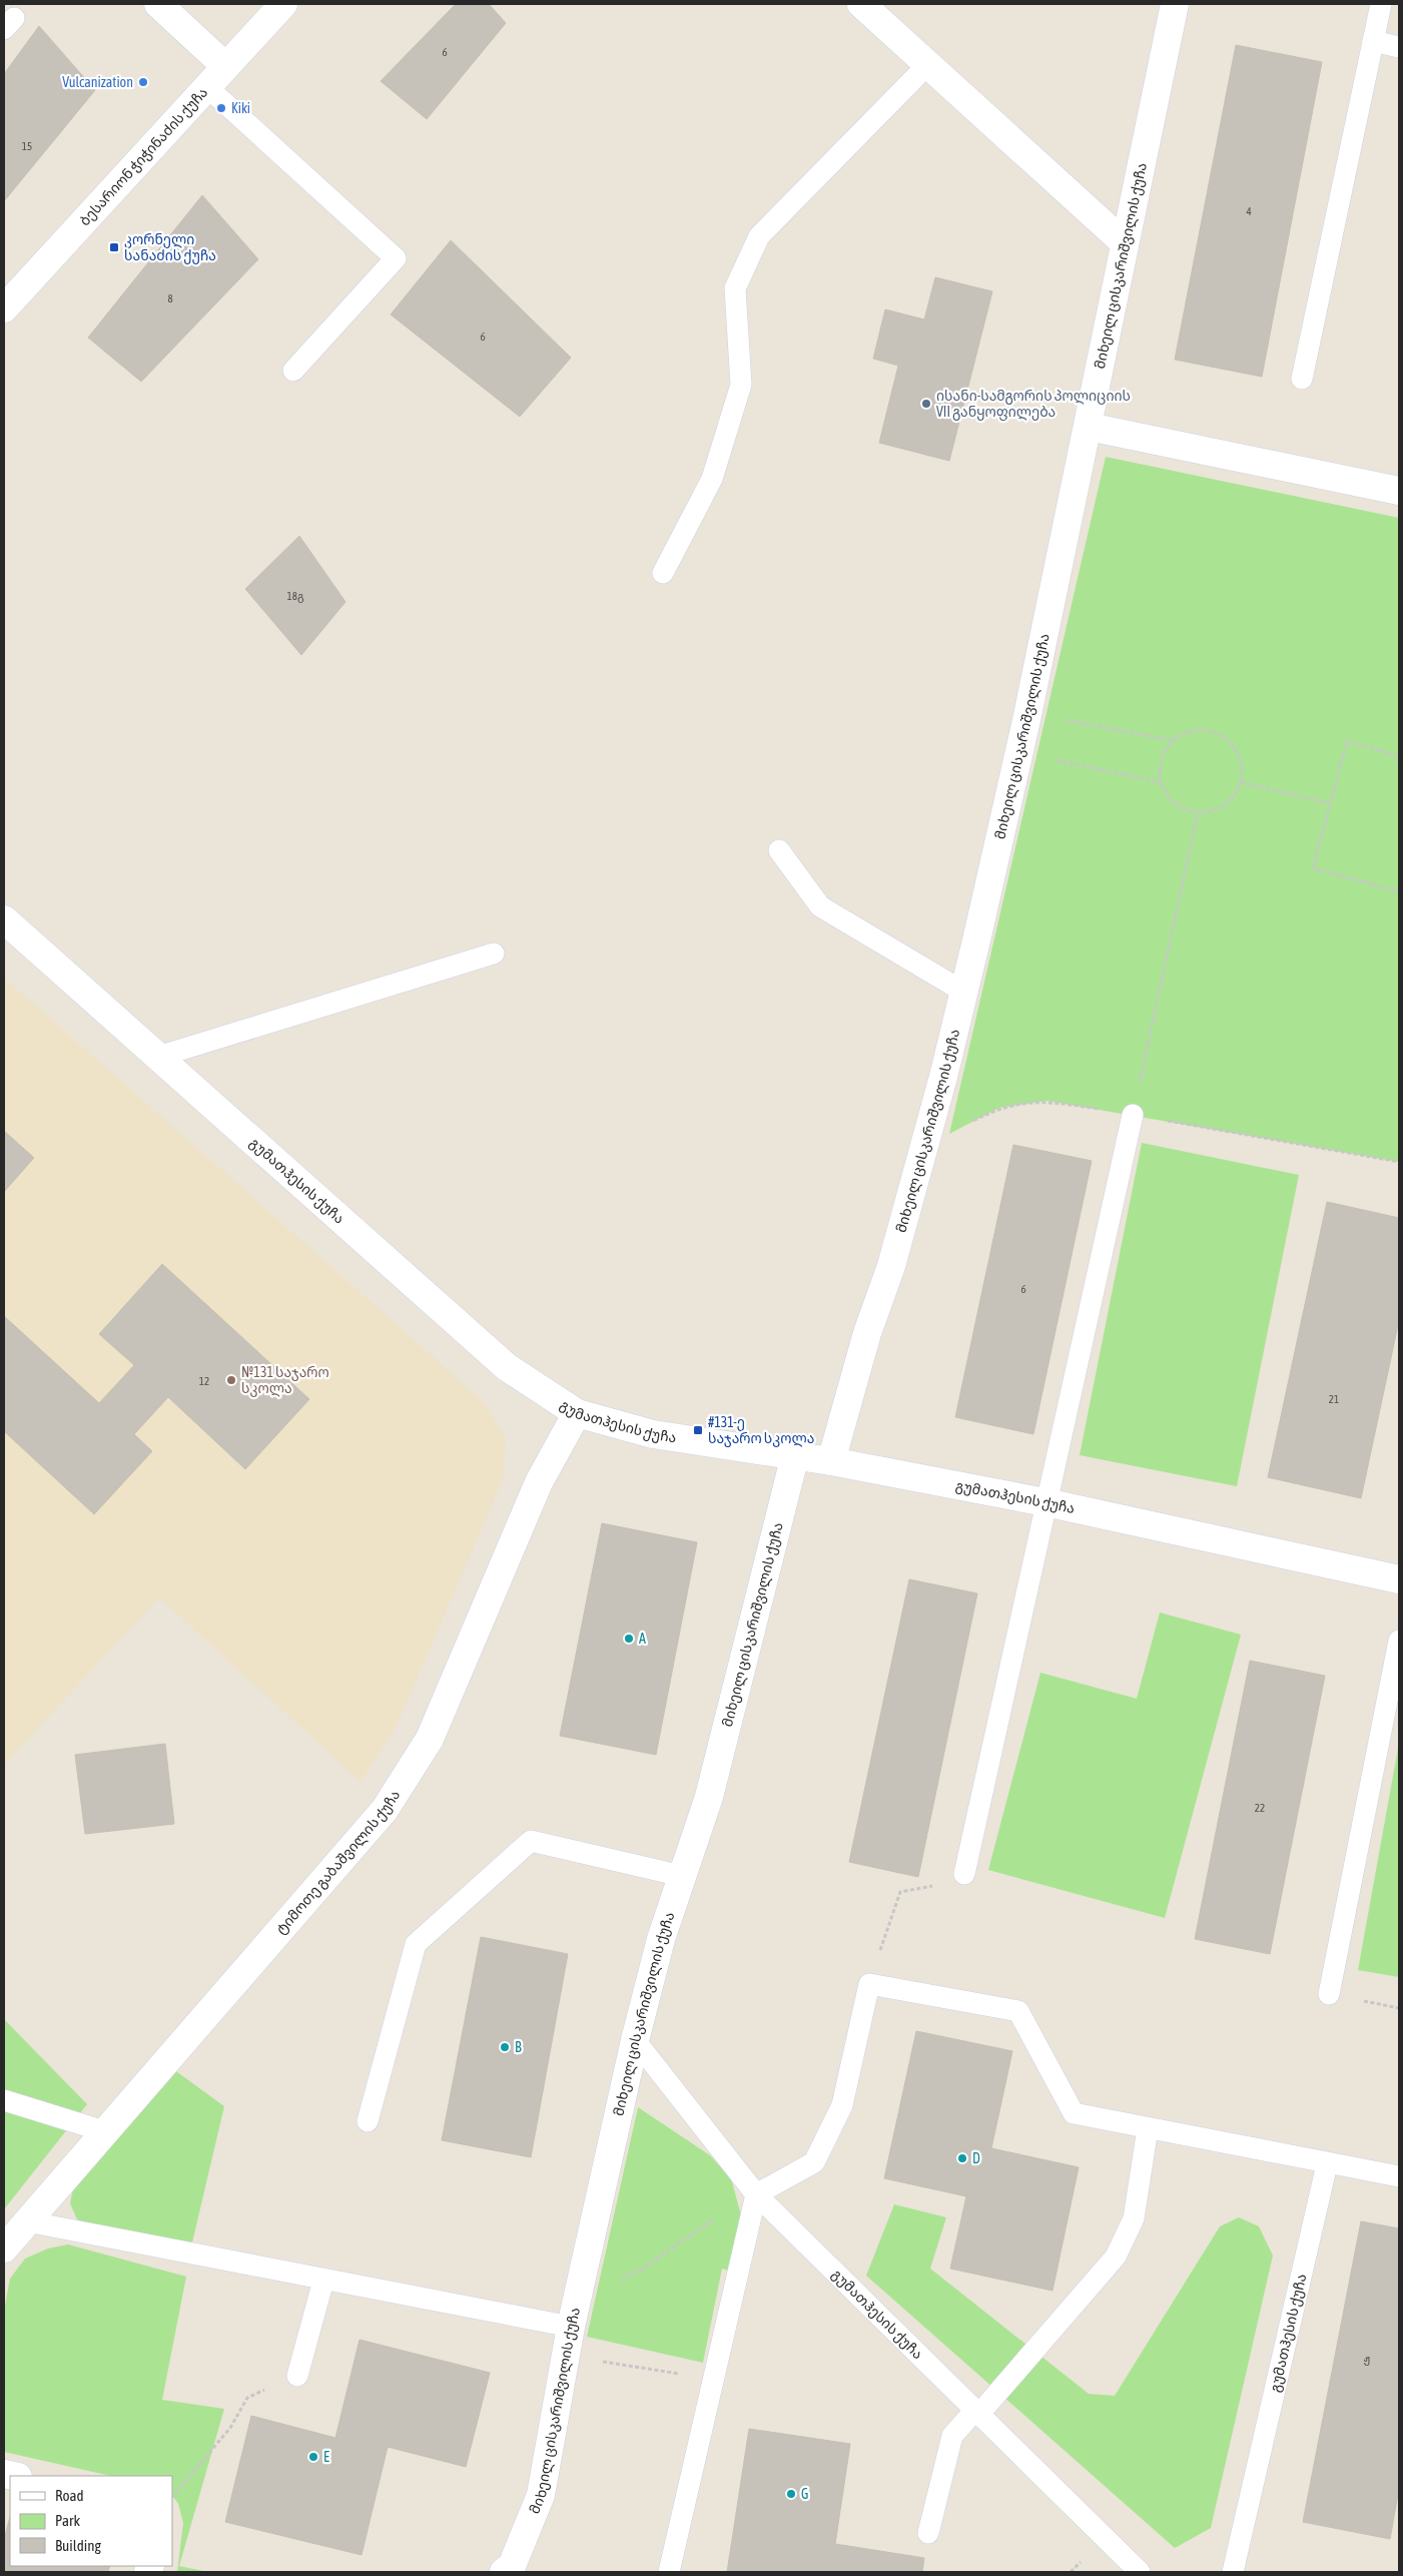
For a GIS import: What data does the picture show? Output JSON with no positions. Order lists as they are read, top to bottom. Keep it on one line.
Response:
{"streets":{"street":["ბესარიონ ჭიჭინაძის ქუჩა","მიხეილ ცისკარიშვილის ქუჩა","გუმათჰესის ქუჩა","ტიმოთე გაბაშვილის ქუჩა"]},"crossings":[["მიხეილ ცისკარიშვილის ქუჩა","გუმათჰესის ქუჩა"],["გუმათჰესის ქუჩა","ტიმოთე გაბაშვილის ქუჩა"]],"places":{"other":["Vulcanization","Kiki","ისანი-სამგორის პოლიციის VII განყოფილება","№131 საჯარო სკოლა","A","B","D","E","G"],"transit":["კორნელი სანაძის ქუჩა","#131-ე საჯარო სკოლა"]},"house_numbers":["6","15","4","8","6","18გ","6","12","21","22","ჟ"],"legend":["Road","Park","Building"]}
